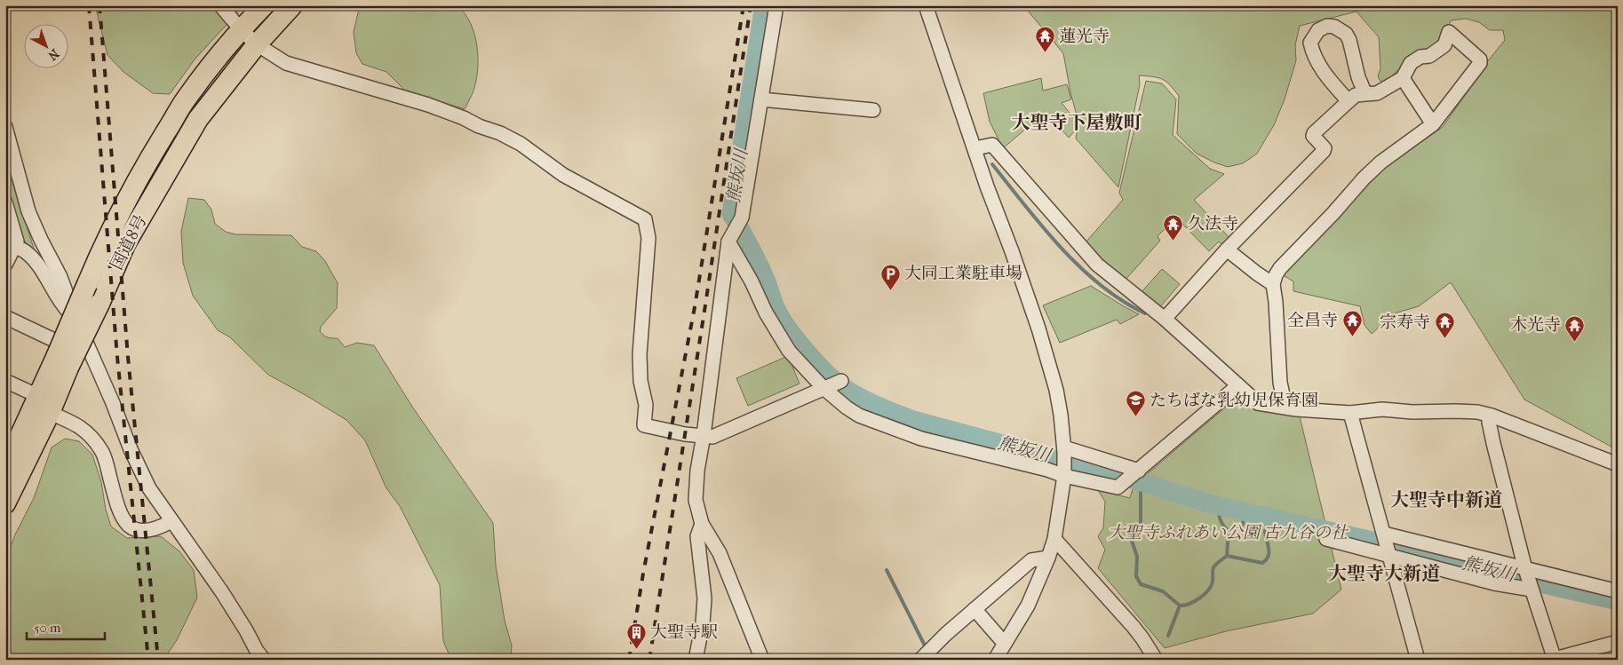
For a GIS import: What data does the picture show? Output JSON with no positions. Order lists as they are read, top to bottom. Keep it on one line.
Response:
{"streets":{"highway":["国道8号"]},"districts":["大聖寺下屋敷町","大聖寺中新道","大聖寺大新道"],"water":["熊坂川"],"parks":["大聖寺ふれあい公園 古九谷の社"],"places":{"temple":["蓮光寺","久法寺","全昌寺","宗寿寺","木光寺"],"parking":["大同工業駐車場"],"school or university":["たちばな乳幼児保育園"],"building":["大聖寺駅"]},"scale_bar":"50 m","north":"bottom right"}
